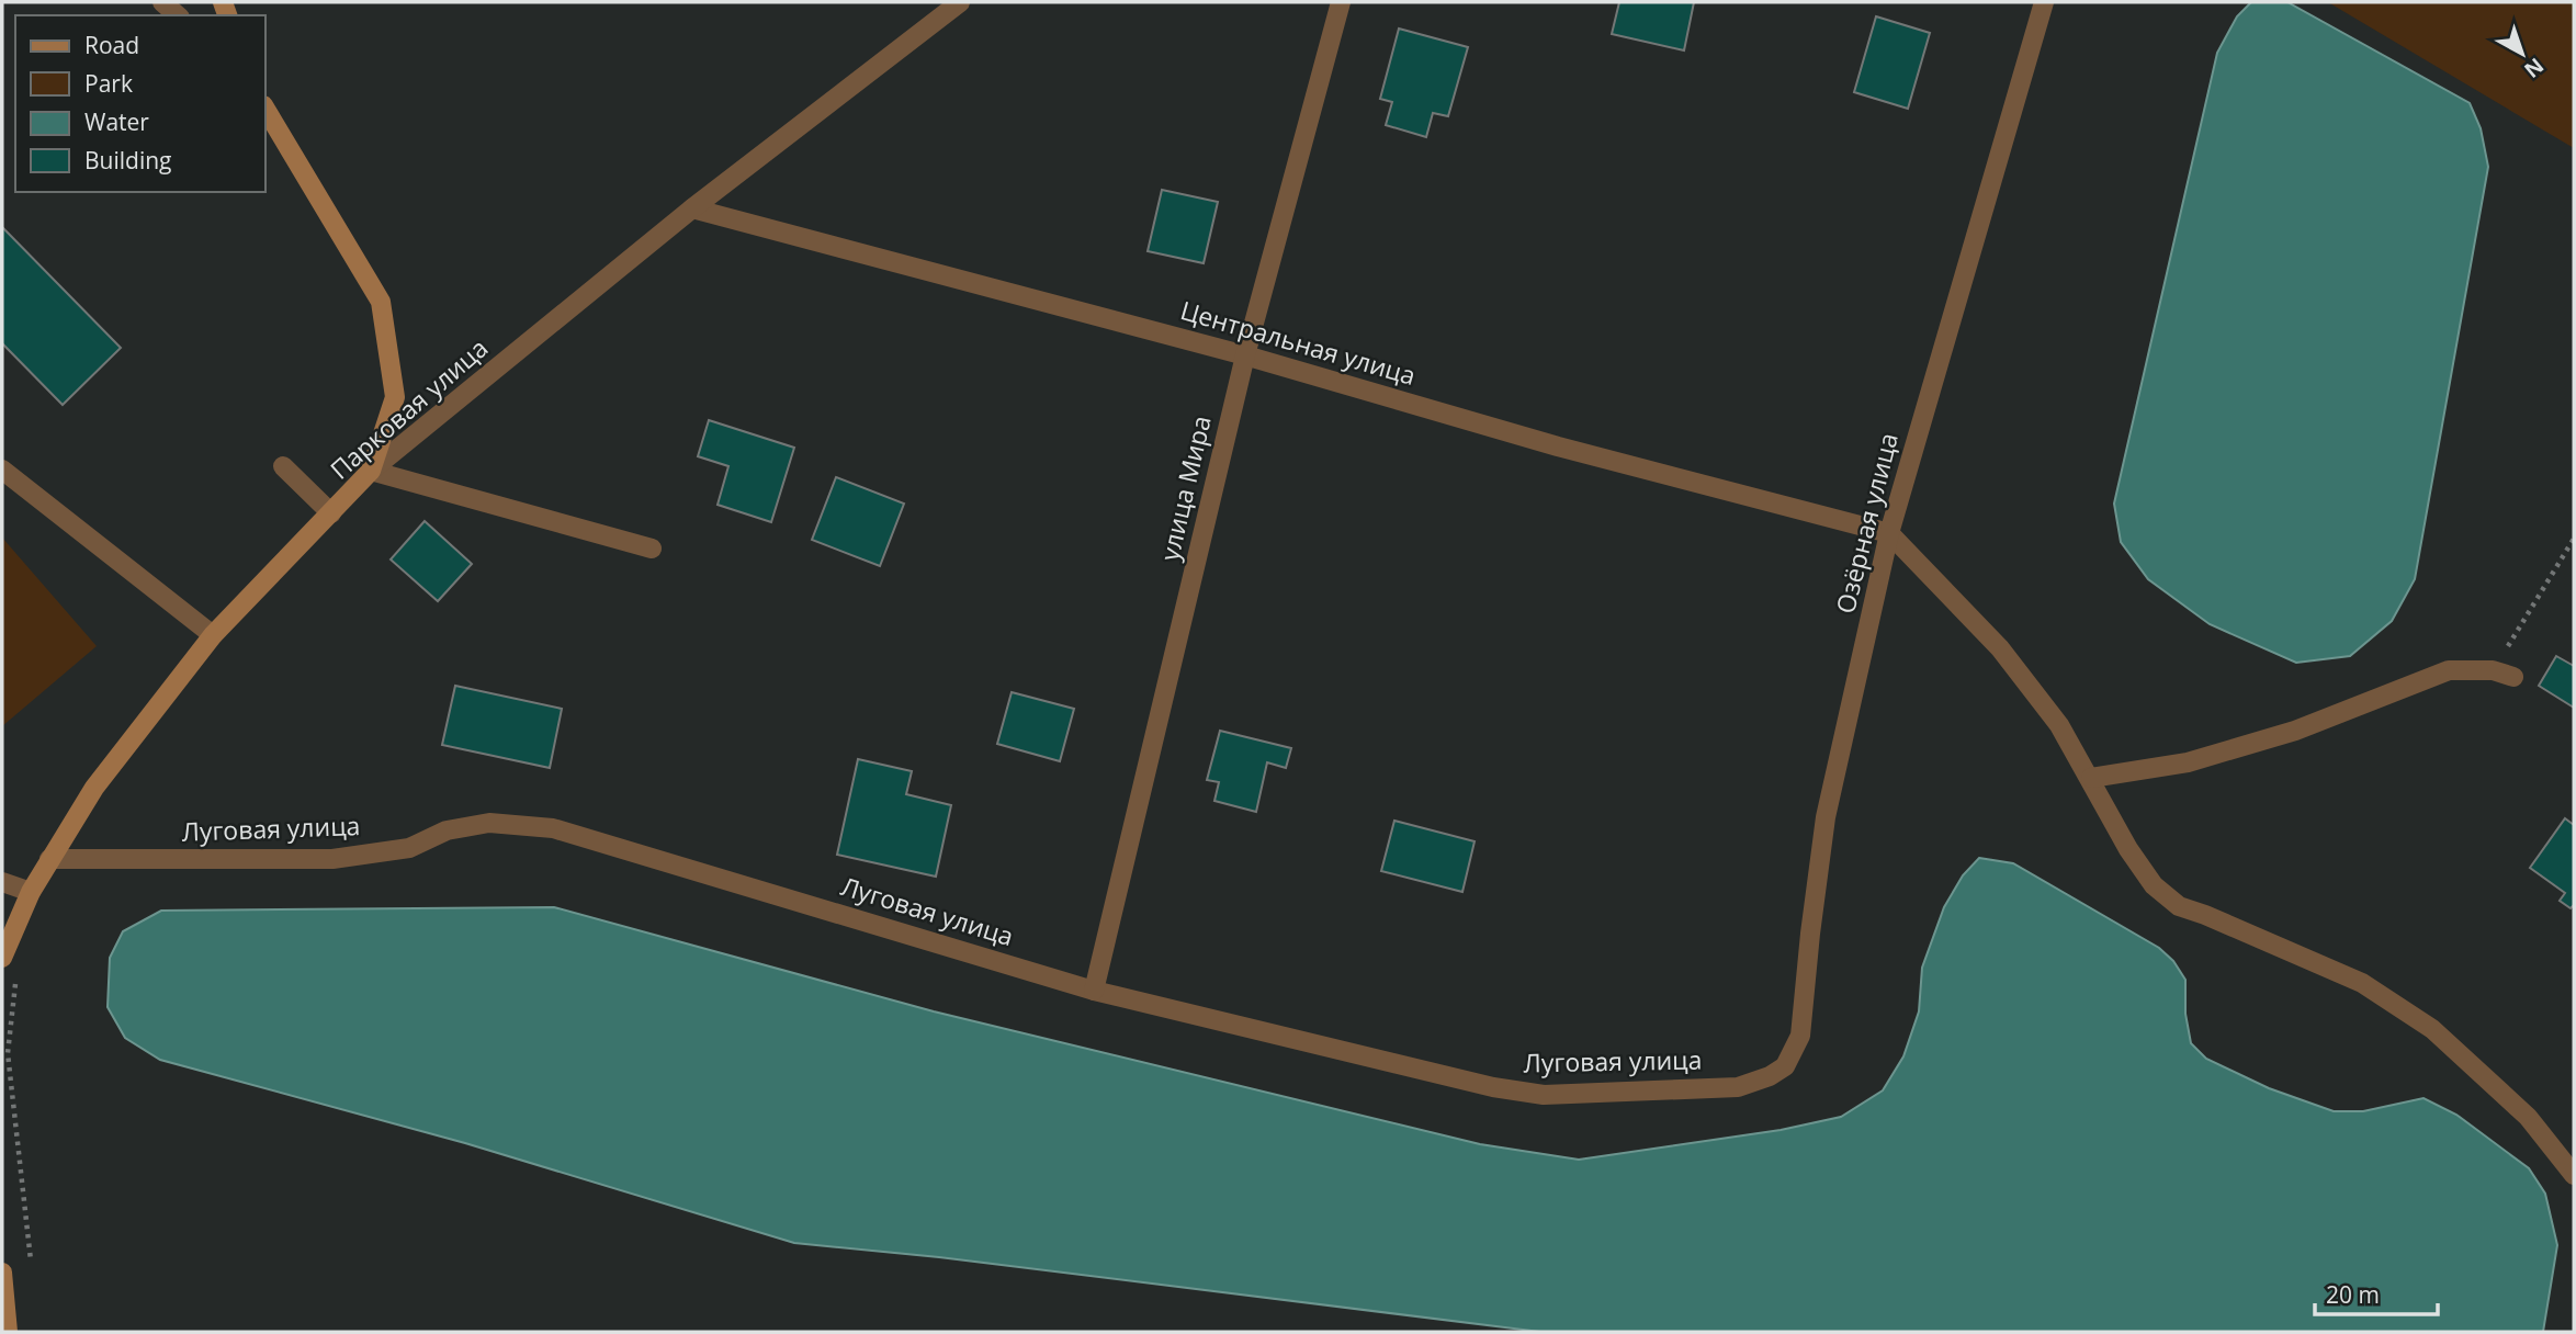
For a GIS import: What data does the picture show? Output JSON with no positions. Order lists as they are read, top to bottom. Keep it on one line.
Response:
{"streets":{"street":["Центральная улица","Парковая улица","улица Мира","Озёрная улица","Луговая улица"]},"crossings":[["Центральная улица","Парковая улица"],["Центральная улица","улица Мира"],["Центральная улица","Озёрная улица"],["Парковая улица","Луговая улица"],["улица Мира","Луговая улица"],["Озёрная улица","Луговая улица"]],"legend":["Road","Park","Water","Building"],"scale_bar":"20 m","north":"bottom right"}
